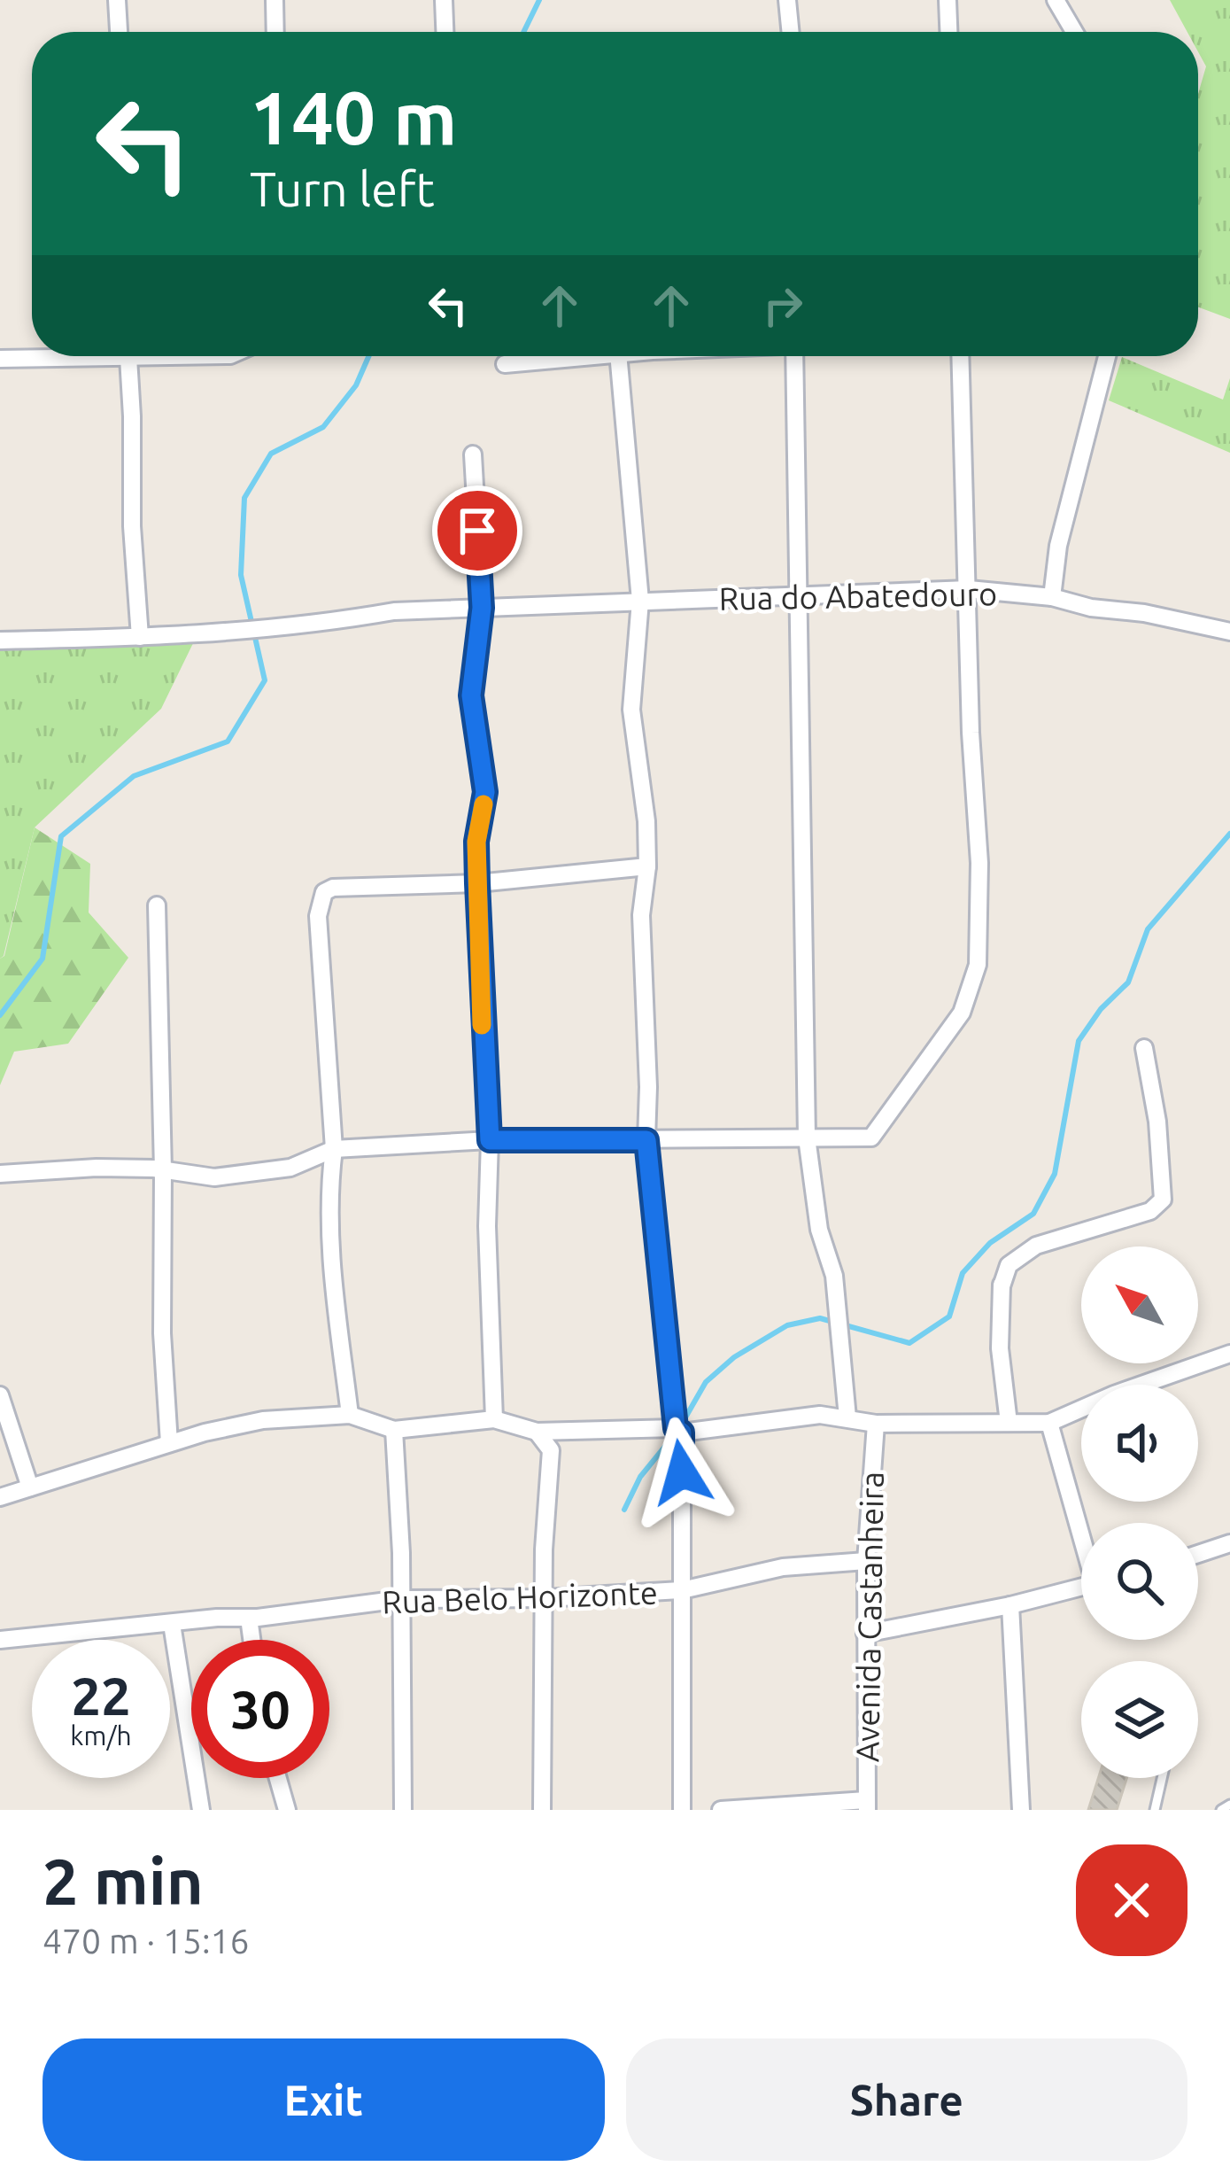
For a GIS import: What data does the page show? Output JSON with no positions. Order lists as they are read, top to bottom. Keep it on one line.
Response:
{"streets":{"street":["Rua do Abatedouro","Rua Belo Horizonte","Avenida Castanheira"]},"crossings":[["Rua Belo Horizonte","Avenida Castanheira"]],"north":"top left","page":{"turn":["140 m","Turn left"],"speed":"22 km/h","limit":"30","heading":["2 min","470 m · 15:16"],"buttons":["Exit","Share"]}}
